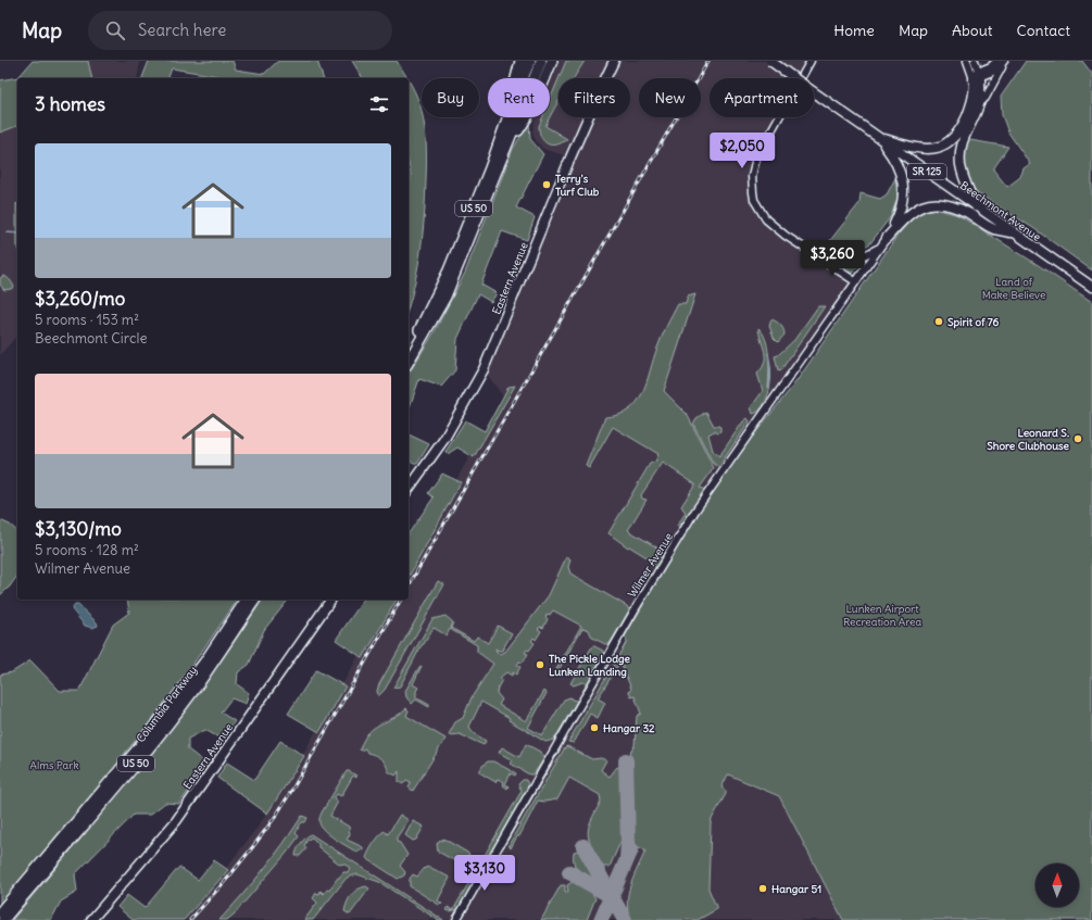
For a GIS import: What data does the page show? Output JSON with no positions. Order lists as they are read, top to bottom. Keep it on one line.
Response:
{"streets":{"highway":["US 50","Columbia Parkway"],"main road":["SR 125","Beechmont Avenue","Eastern Avenue"],"street":["Wilmer Avenue"]},"parks":["Land of Make Believe","Lunken Airport Recreation Area","Alms Park"],"places":["Terry's Turf Club","Spirit of 76","Leonard S. Shore Clubhouse","The Pickle Lodge Lunken Landing","Hangar 32","Hangar 51"],"north":"top","page":{"header":"Map","search":"Search here","nav":["Home","Map","About","Contact"],"chip":["Buy","Rent","Filters","New","Apartment"],"heading":"3 homes","list":[{"name":"$3,260/mo","note":"5 rooms · 153 m² · Beechmont Circle"},{"name":"$3,130/mo","note":"5 rooms · 128 m² · Wilmer Avenue"}],"price":["$2,050","$3,260","$3,130"]}}
